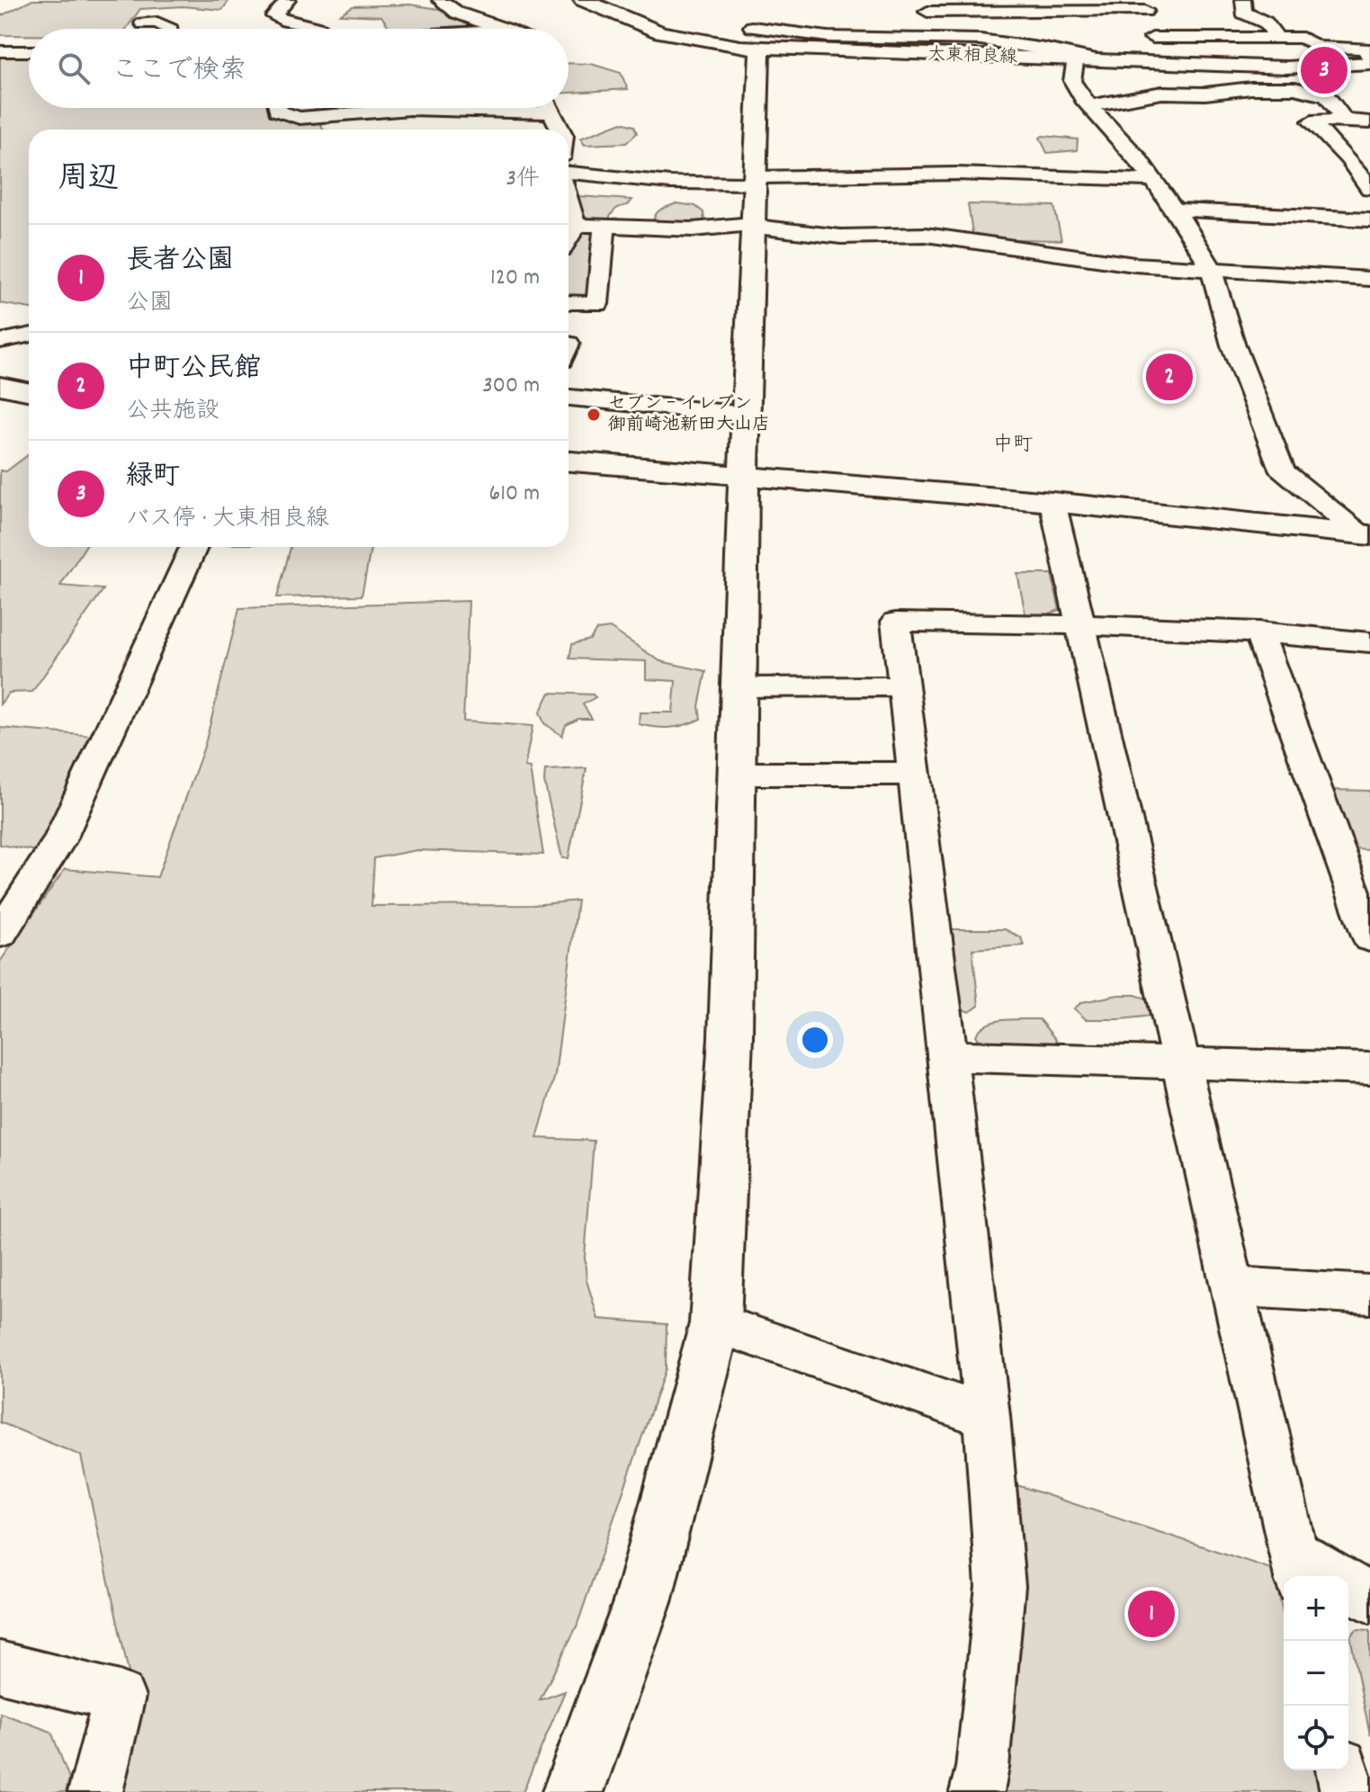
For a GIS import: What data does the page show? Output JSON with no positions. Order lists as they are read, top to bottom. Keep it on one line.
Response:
{"streets":{"street":["大東相良線"]},"districts":["中町"],"places":["セブン‐イレブン 御前崎池新田大山店"],"page":{"search":"ここで検索","pins":["3","2","1"],"heading":["周辺","3件"],"list":[{"mark":"1","name":"長者公園","note":"公園","value":"120 m"},{"mark":"2","name":"中町公民館","note":"公共施設","value":"300 m"},{"mark":"3","name":"緑町","note":"バス停 · 大東相良線","value":"610 m"}],"map_buttons":["+","−"]}}
